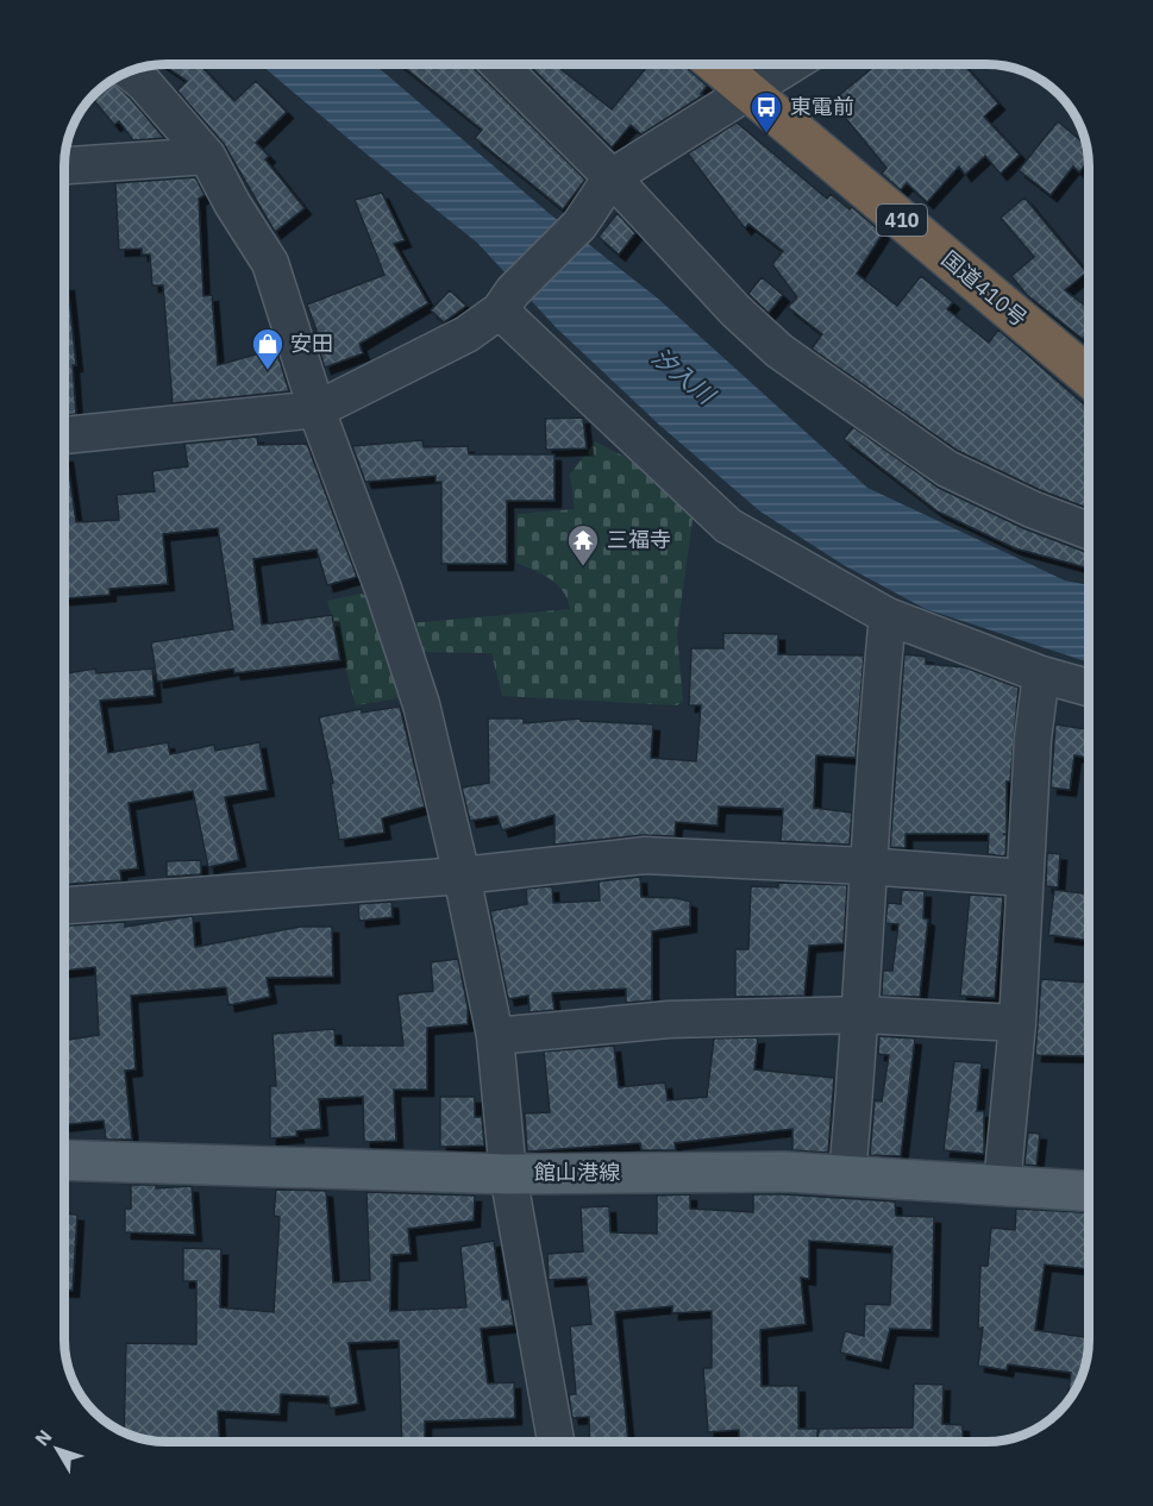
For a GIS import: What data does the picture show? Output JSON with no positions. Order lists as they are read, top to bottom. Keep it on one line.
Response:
{"streets":{"highway":["410","国道410号"],"main road":["館山港線"]},"water":["汐入川"],"places":{"bus stop":["東電前"],"shop":["安田"],"temple":["三福寺"]},"north":"top left"}
